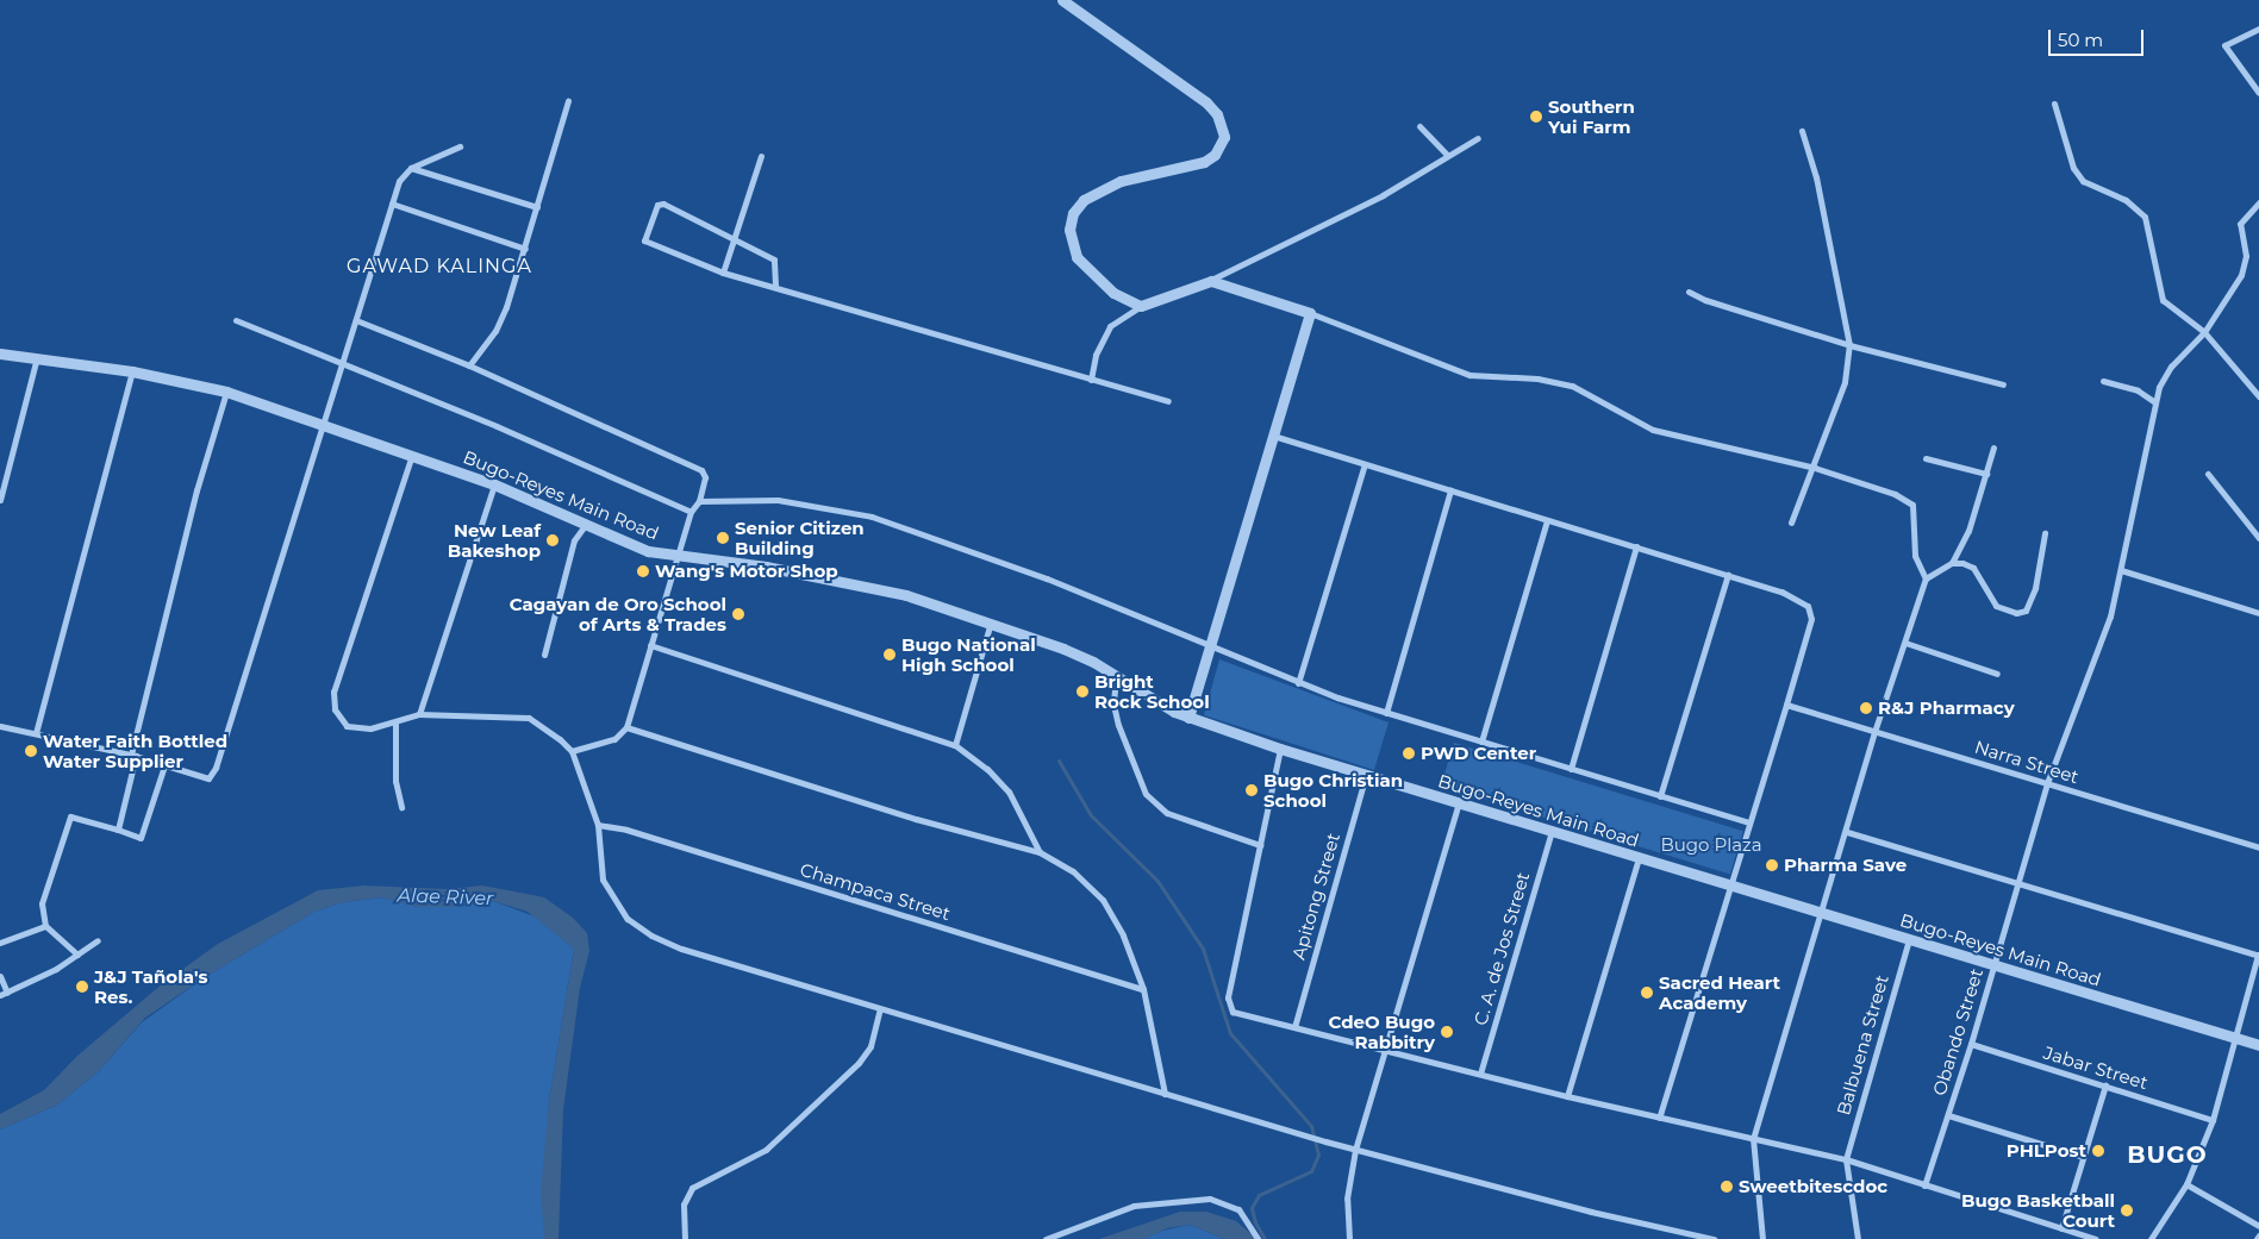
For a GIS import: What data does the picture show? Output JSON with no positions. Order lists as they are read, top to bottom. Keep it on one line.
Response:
{"streets":{"street":["Bugo-Reyes Main Road","Narra Street","Champaca Street","Apitong Street","C. A. de Jos Street","Obando Street","Balbuena Street","Jabar Street"]},"crossings":[["Bugo-Reyes Main Road","Apitong Street"],["Bugo-Reyes Main Road","C. A. de Jos Street"],["Bugo-Reyes Main Road","Obando Street"],["Bugo-Reyes Main Road","Balbuena Street"],["Narra Street","Obando Street"],["Obando Street","Jabar Street"]],"districts":["GAWAD KALINGA","BUGO"],"water":["Alae River"],"parks":["Bugo Plaza"],"places":["Southern Yui Farm","Senior Citizen Building","New Leaf Bakeshop","Wang's Motor Shop","Cagayan de Oro School of Arts & Trades","Bugo National High School","Bright Rock School","R&J Pharmacy","Water Faith Bottled Water Supplier","PWD Center","Bugo Christian School","Pharma Save","J&J Tañola's Res.","Sacred Heart Academy","CdeO Bugo Rabbitry","PHLPost","Sweetbitescdoc","Bugo Basketball Court"],"scale_bar":"50 m"}
